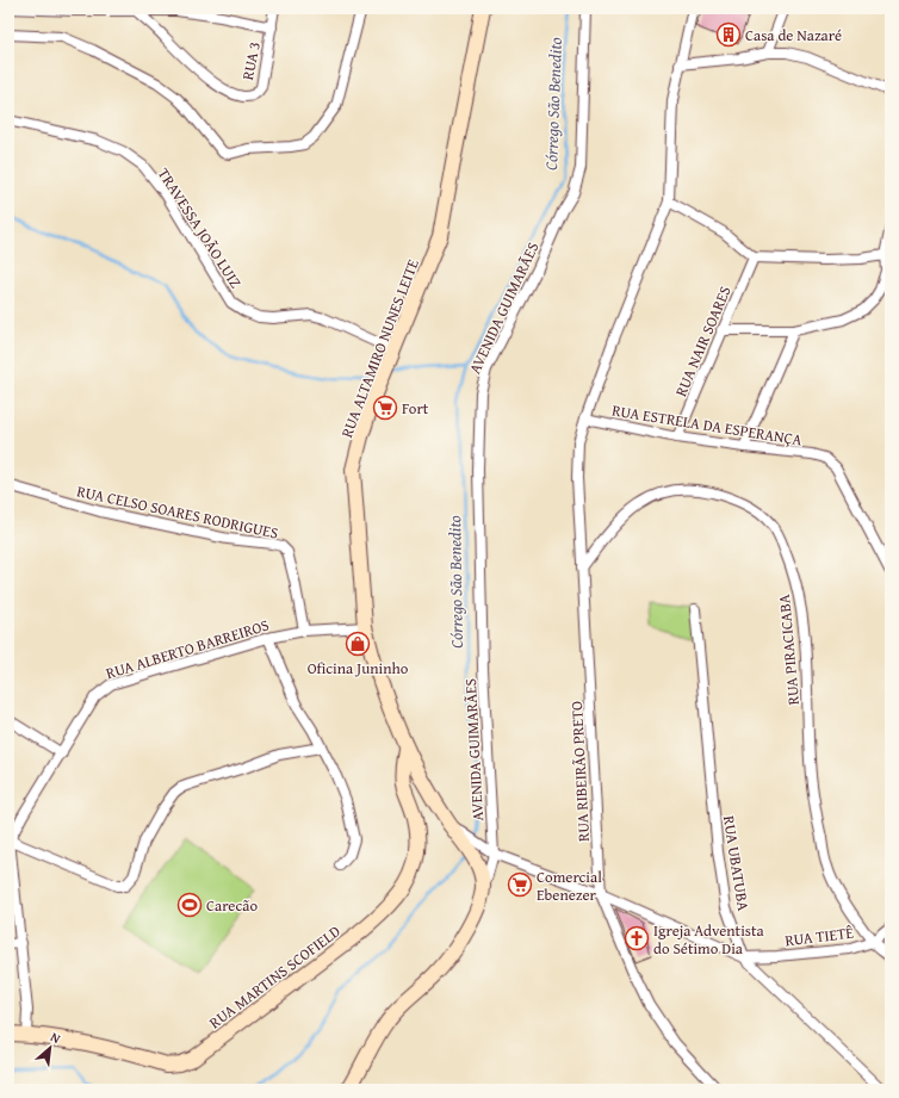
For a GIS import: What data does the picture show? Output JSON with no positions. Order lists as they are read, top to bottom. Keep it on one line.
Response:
{"streets":{"main road":["RUA ALTAMIRO NUNES LEITE","RUA MARTINS SCOFIELD"],"street":["RUA 3","TRAVESSA JOÃO LUIZ","AVENIDA GUIMARÃES","RUA NAIR SOARES","RUA ESTRELA DA ESPERANÇA","RUA CELSO SOARES RODRIGUES","RUA ALBERTO BARREIROS","RUA PIRACICABA","RUA RIBEIRÃO PRETO","RUA UBATUBA","RUA TIETÊ"]},"crossings":[["TRAVESSA JOÃO LUIZ","RUA ALTAMIRO NUNES LEITE"],["AVENIDA GUIMARÃES","RUA TIETÊ"],["RUA NAIR SOARES","RUA ESTRELA DA ESPERANÇA"],["RUA ALTAMIRO NUNES LEITE","RUA ALBERTO BARREIROS"],["RUA ALTAMIRO NUNES LEITE","RUA TIETÊ"],["RUA ALTAMIRO NUNES LEITE","RUA MARTINS SCOFIELD"],["RUA ESTRELA DA ESPERANÇA","RUA RIBEIRÃO PRETO"],["RUA CELSO SOARES RODRIGUES","RUA ALBERTO BARREIROS"],["RUA PIRACICABA","RUA RIBEIRÃO PRETO"],["RUA PIRACICABA","RUA TIETÊ"],["RUA RIBEIRÃO PRETO","RUA TIETÊ"],["RUA UBATUBA","RUA TIETÊ"]],"water":["Córrego São Benedito"],"places":{"building":["Casa de Nazaré"],"supermarket":["Fort","Comercial Ebenezer"],"shop":["Oficina Juninho"],"sports":["Carecão"],"church":["Igreja Adventista do Sétimo Dia"]},"north":"top right"}
